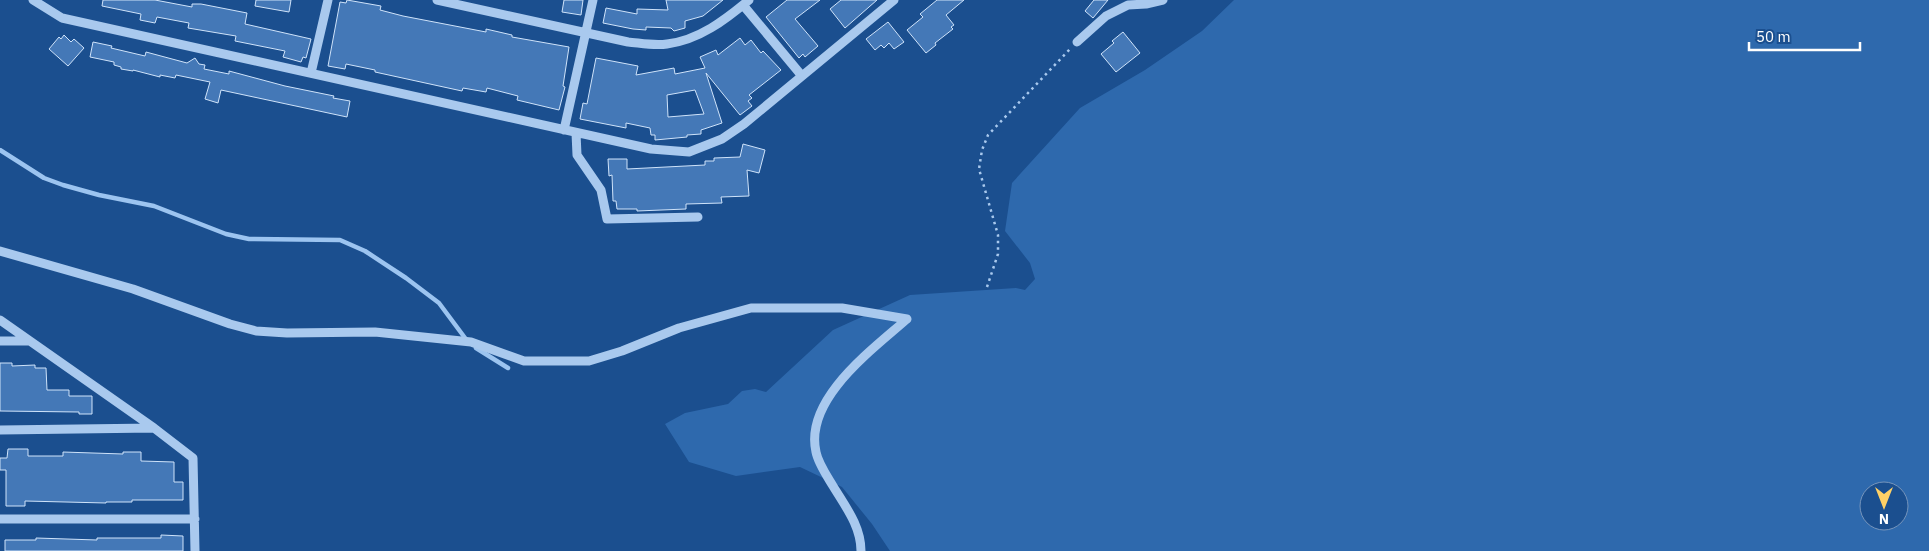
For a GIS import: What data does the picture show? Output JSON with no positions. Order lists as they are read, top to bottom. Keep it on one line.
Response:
{"scale_bar":"50 m","north":"bottom"}
